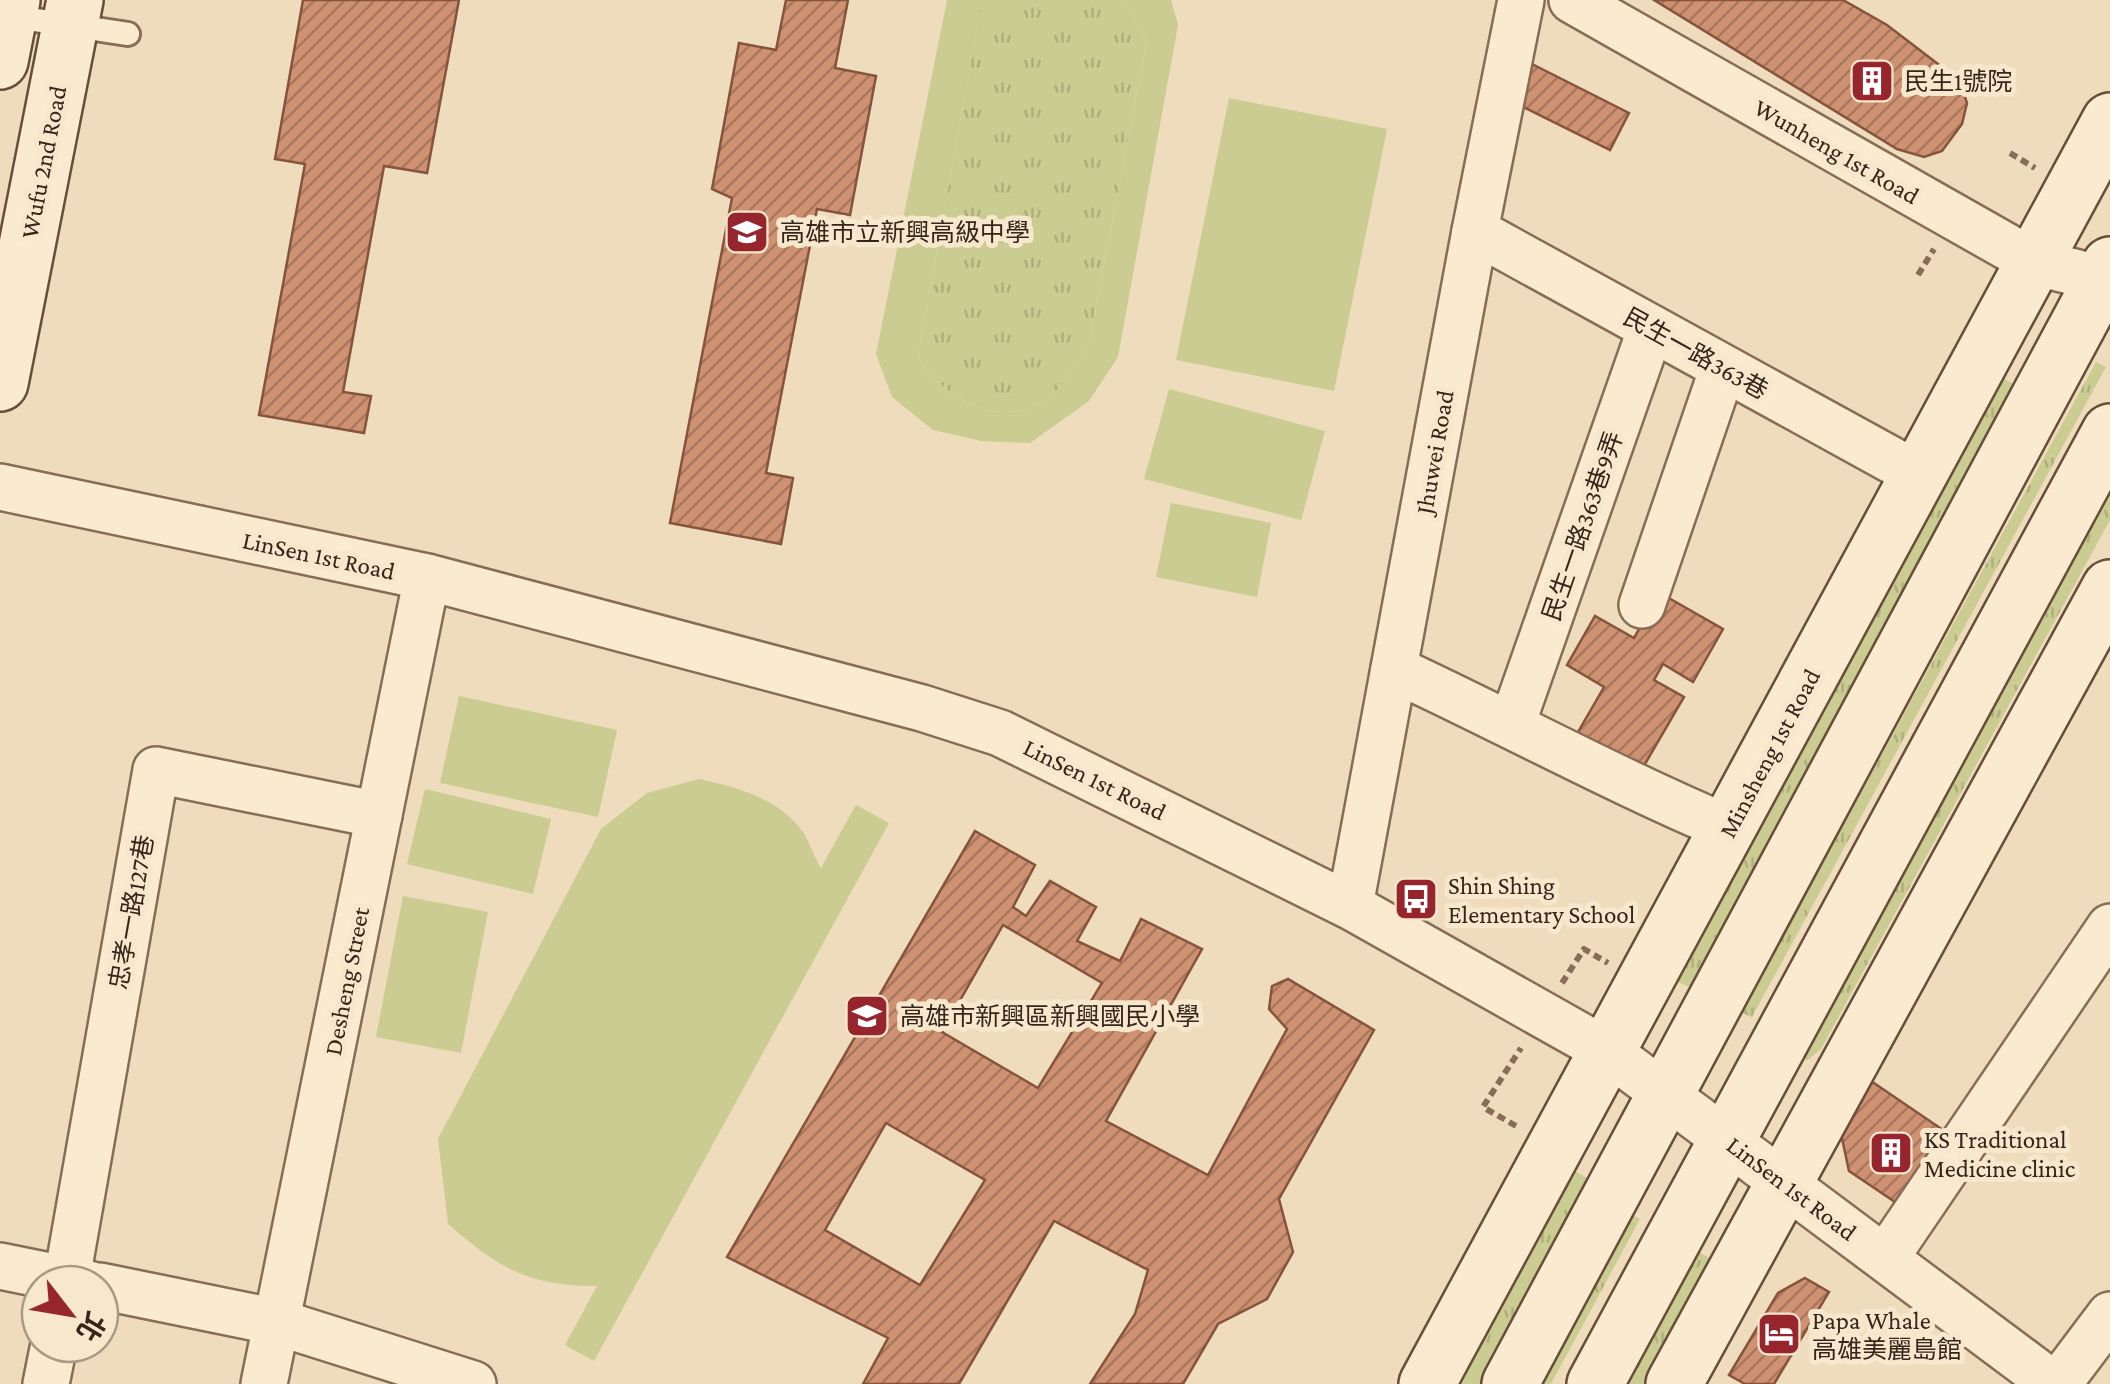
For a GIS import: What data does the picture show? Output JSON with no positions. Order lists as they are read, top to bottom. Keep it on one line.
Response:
{"streets":{"street":["Wunheng 1st Road","Wufu 2nd Road","民生一路363巷","Jhuwei Road","民生一路363巷9弄","LinSen 1st Road","Minsheng 1st Road","忠孝一路127巷","Desheng Street"]},"crossings":[["Wunheng 1st Road","Minsheng 1st Road"],["民生一路363巷","Jhuwei Road"],["民生一路363巷","民生一路363巷9弄"],["民生一路363巷","Minsheng 1st Road"],["Jhuwei Road","LinSen 1st Road"],["LinSen 1st Road","Minsheng 1st Road"],["LinSen 1st Road","Desheng Street"],["忠孝一路127巷","Desheng Street"]],"places":{"building":["民生1號院","KS Traditional Medicine clinic"],"school or university":["高雄市立新興高級中學","高雄市新興區新興國民小學"],"bus stop":["Shin Shing Elementary School"],"hotel":["Papa Whale 高雄美麗島館"]},"north":"bottom right"}
